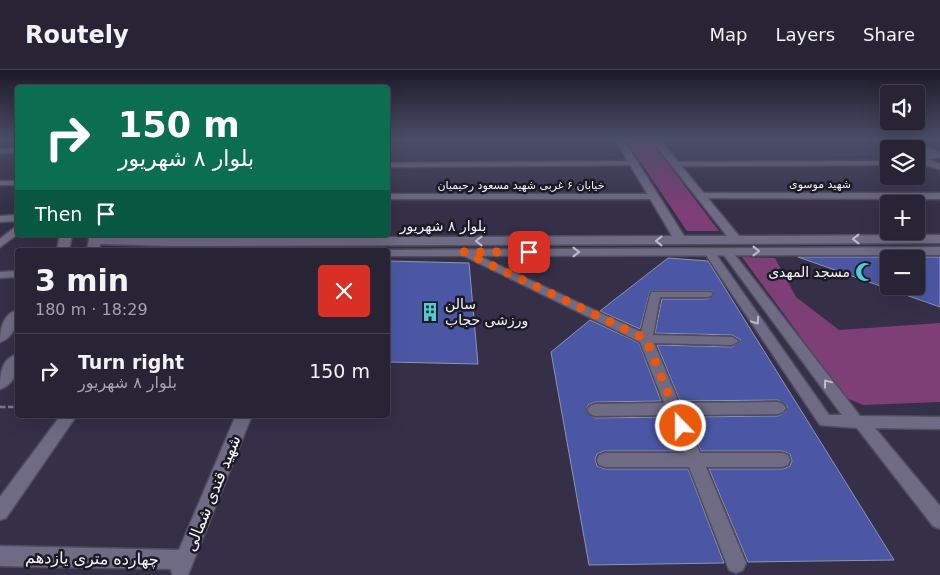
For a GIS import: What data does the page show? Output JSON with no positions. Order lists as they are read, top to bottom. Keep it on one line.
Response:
{"streets":{"street":["شهید موسوی","خیابان ۶ غربی شهید مسعود رحیمیان","بلوار ۸ شهریور","شهید قندی شمالی","چهارده متری یازدهم"]},"crossings":[["شهید قندی شمالی","چهارده متری یازدهم"]],"places":{"mosque":["مسجد المهدی"],"building":["سالن ورزشی حجاب"]},"page":{"header":"Routely","nav":["Map","Layers","Share"],"map_buttons":["+","−"],"turn":["150 m","بلوار ۸ شهریور"],"then":"Then","heading":["3 min","180 m · 18:29"],"list":[{"name":"Turn right","note":"بلوار ۸ شهریور","value":"150 m"}]}}
